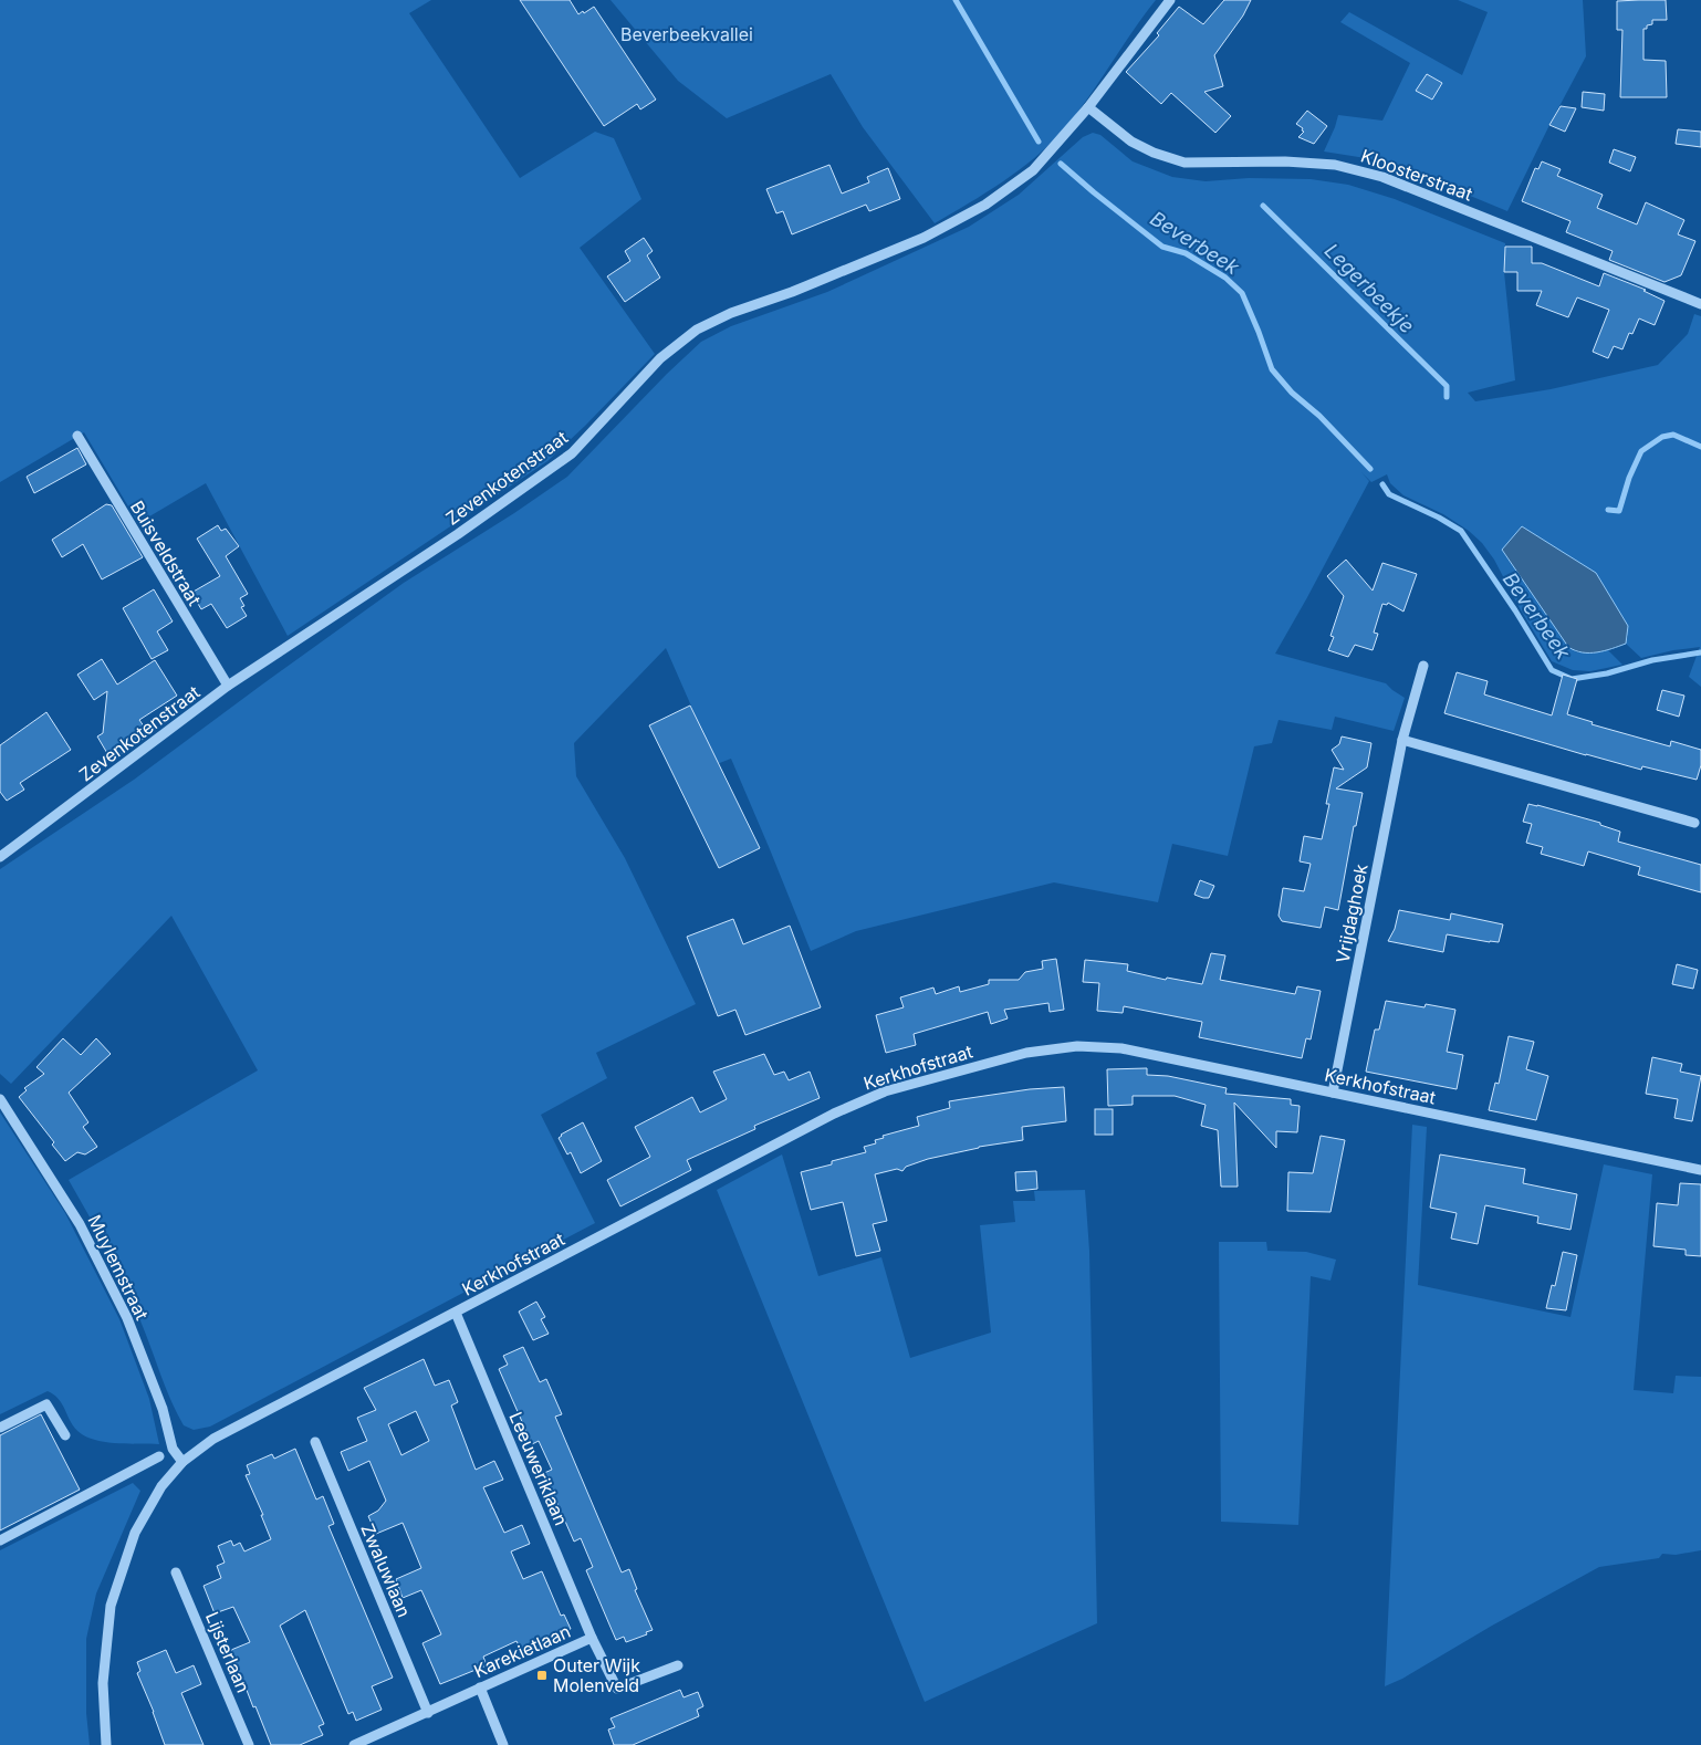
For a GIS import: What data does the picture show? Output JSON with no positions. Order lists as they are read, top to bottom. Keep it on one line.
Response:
{"streets":{"street":["Kloosterstraat","Zevenkotenstraat","Buisveldstraat","Vrijdaghoek","Kerkhofstraat","Muylemstraat","Leeuweriklaan","Zwaluwlaan","Karekietlaan","Lijsterlaan"]},"crossings":[["Kloosterstraat","Zevenkotenstraat"],["Zevenkotenstraat","Buisveldstraat"],["Vrijdaghoek","Kerkhofstraat"],["Kerkhofstraat","Muylemstraat"],["Kerkhofstraat","Leeuweriklaan"],["Leeuweriklaan","Karekietlaan"],["Zwaluwlaan","Karekietlaan"]],"water":["Beverbeek","Legerbeekje"],"parks":["Beverbeekvallei"],"places":{"transit":["Outer Wijk Molenveld"]}}
